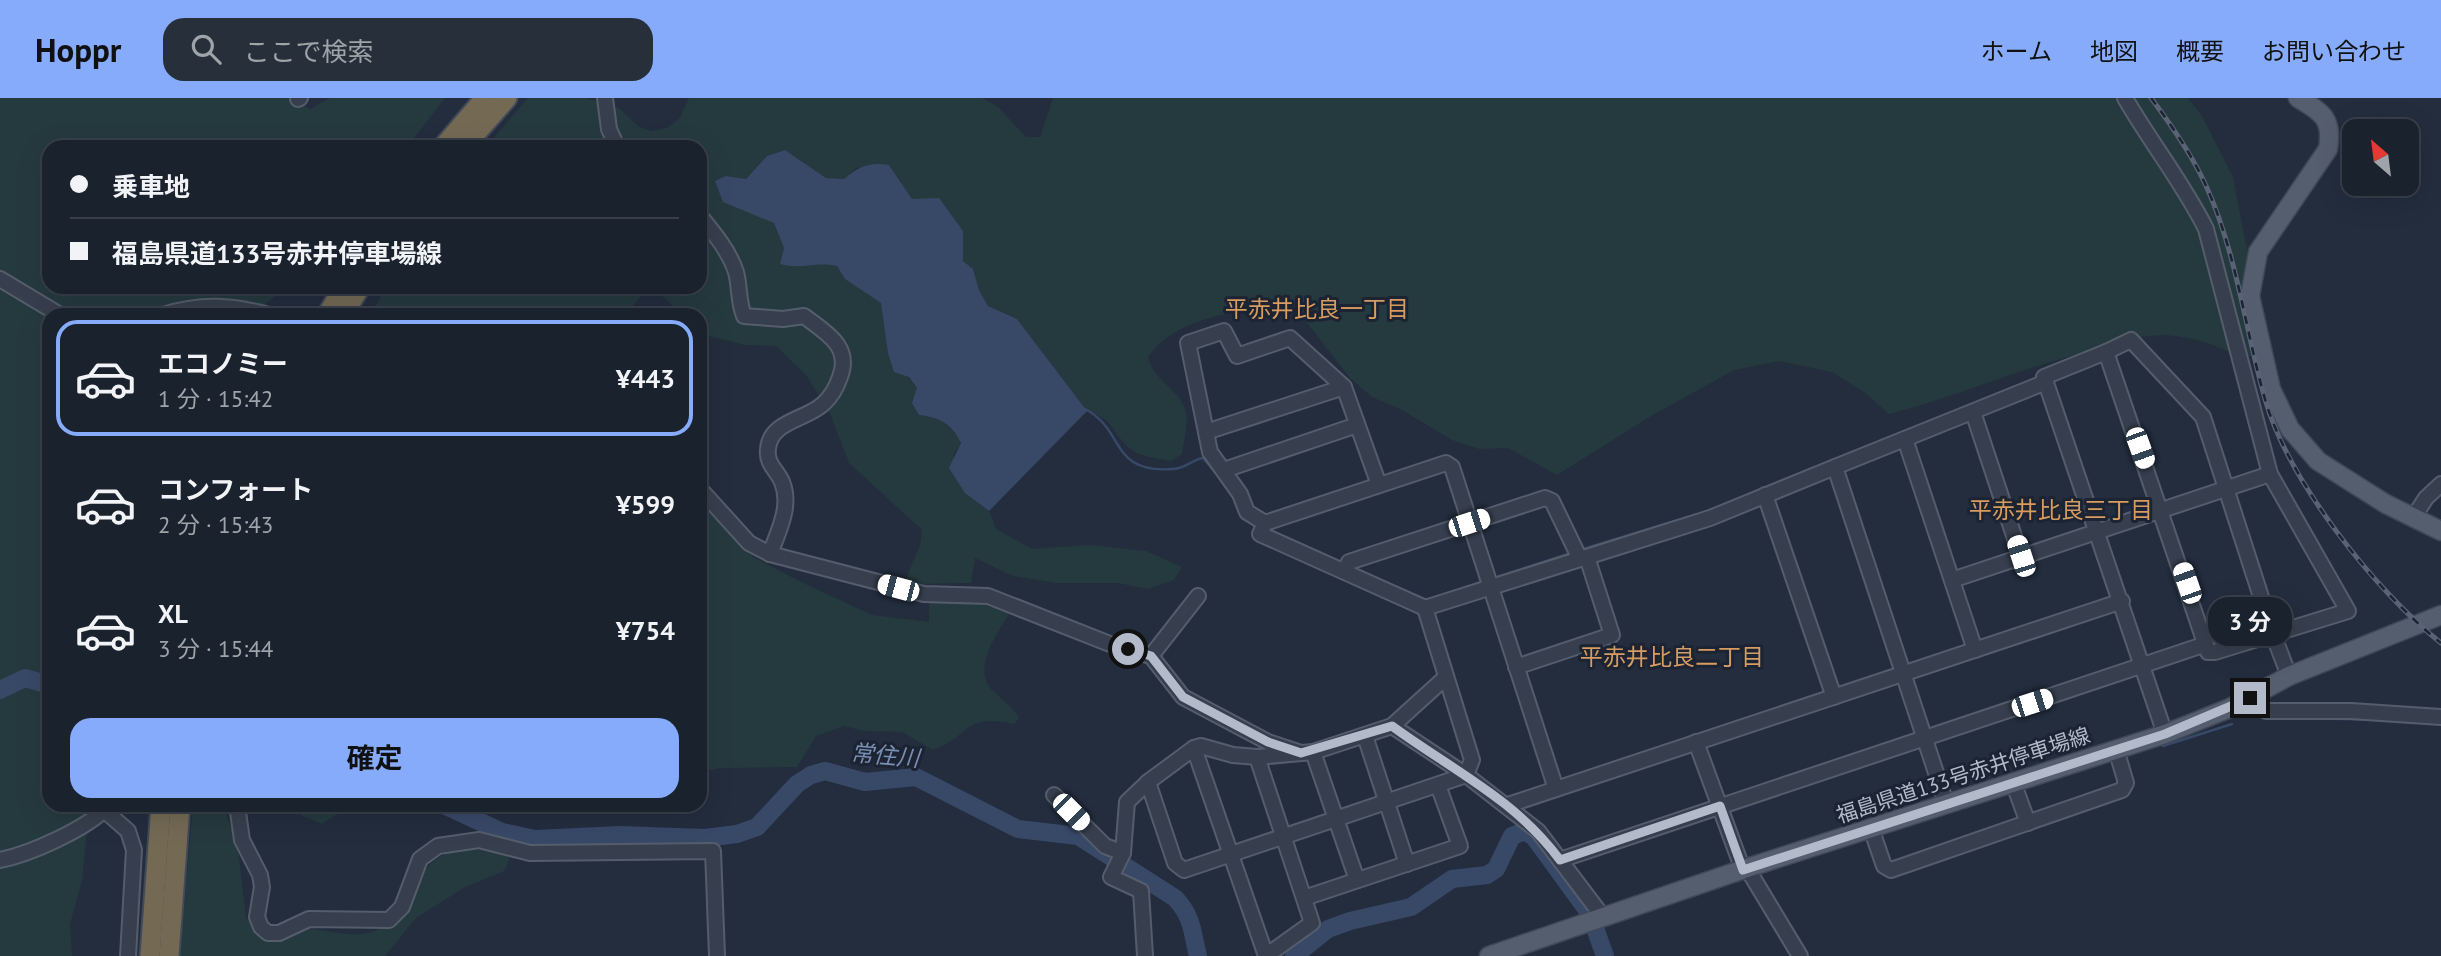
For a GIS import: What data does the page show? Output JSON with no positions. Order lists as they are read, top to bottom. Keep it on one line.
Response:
{"streets":{"main road":["福島県道133号赤井停車場線"]},"districts":["平赤井比良一丁目","平赤井比良三丁目","平赤井比良二丁目"],"water":["常住川"],"north":"top left","page":{"header":"Hoppr","search":"ここで検索","nav":["ホーム","地図","概要","お問い合わせ"],"banner":["乗車地","福島県道133号赤井停車場線"],"list":[{"name":"エコノミー","note":"1 分 · 15:42","value":"¥443"},{"name":"コンフォート","note":"2 分 · 15:43","value":"¥599"},{"name":"XL","note":"3 分 · 15:44","value":"¥754"}],"bubble":"3 分","buttons":"確定"}}
